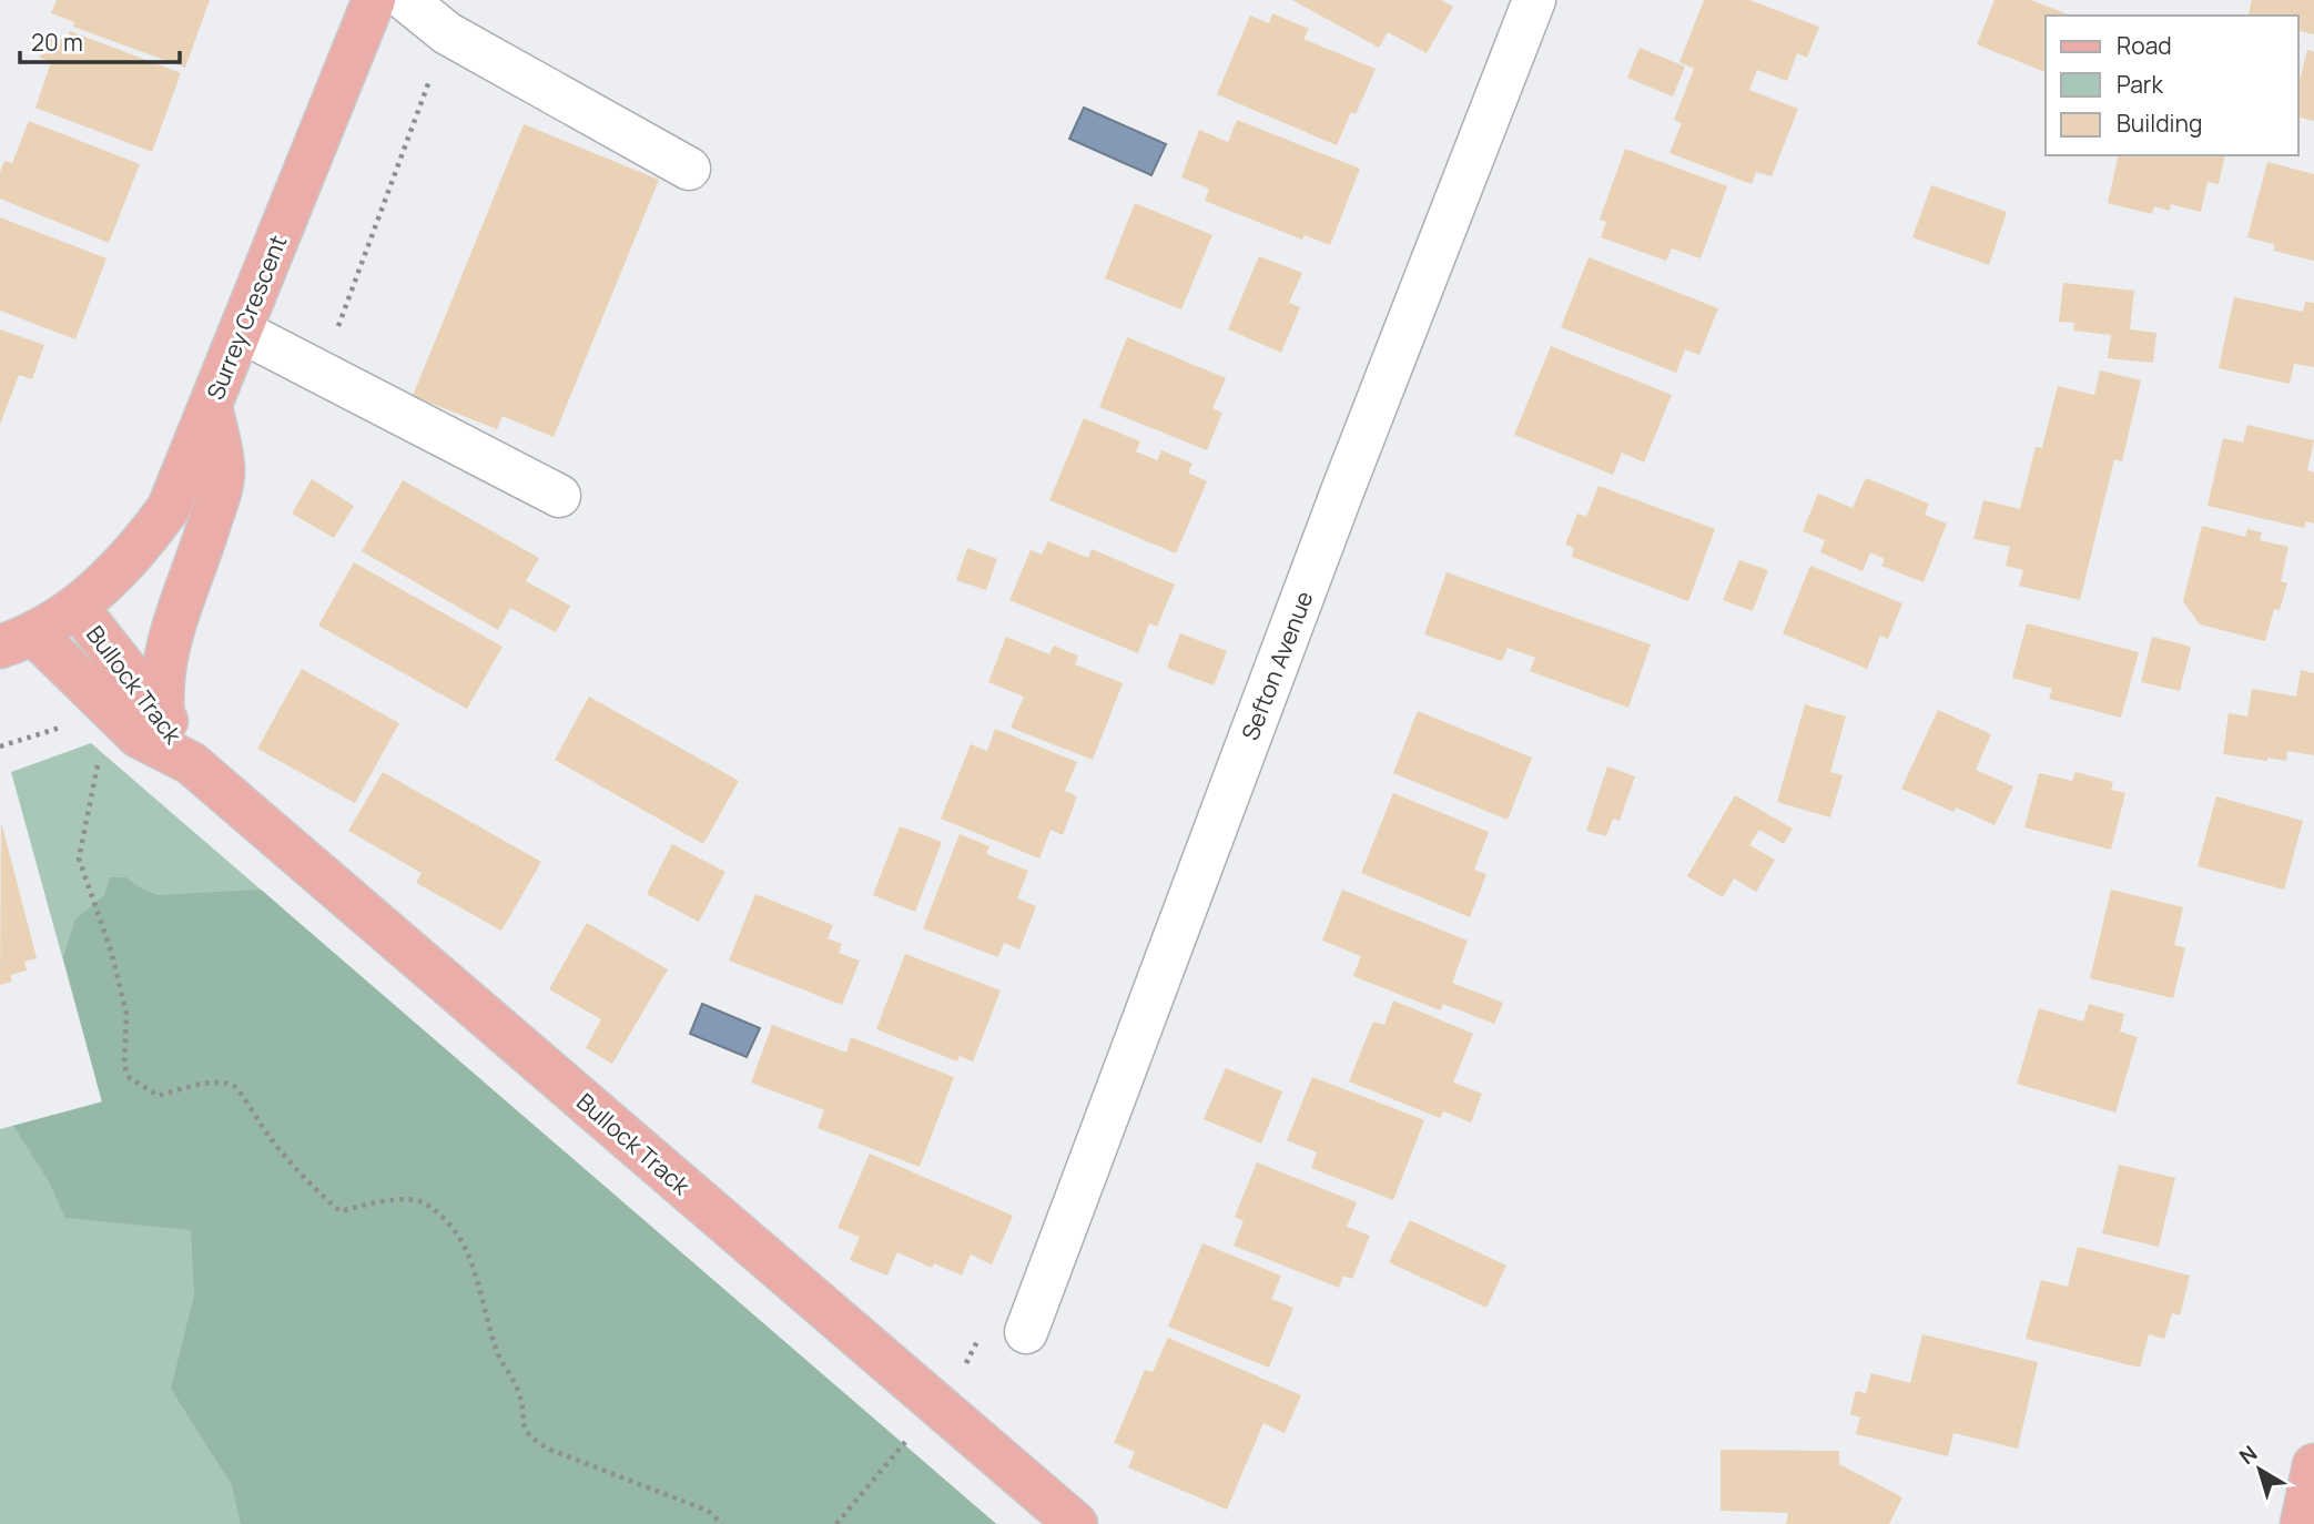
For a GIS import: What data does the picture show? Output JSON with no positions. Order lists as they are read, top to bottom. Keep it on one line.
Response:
{"streets":{"main road":["Surrey Crescent","Bullock Track"],"street":["Sefton Avenue"]},"crossings":[["Surrey Crescent","Bullock Track"]],"legend":["Road","Park","Building"],"scale_bar":"20 m","north":"top left"}
